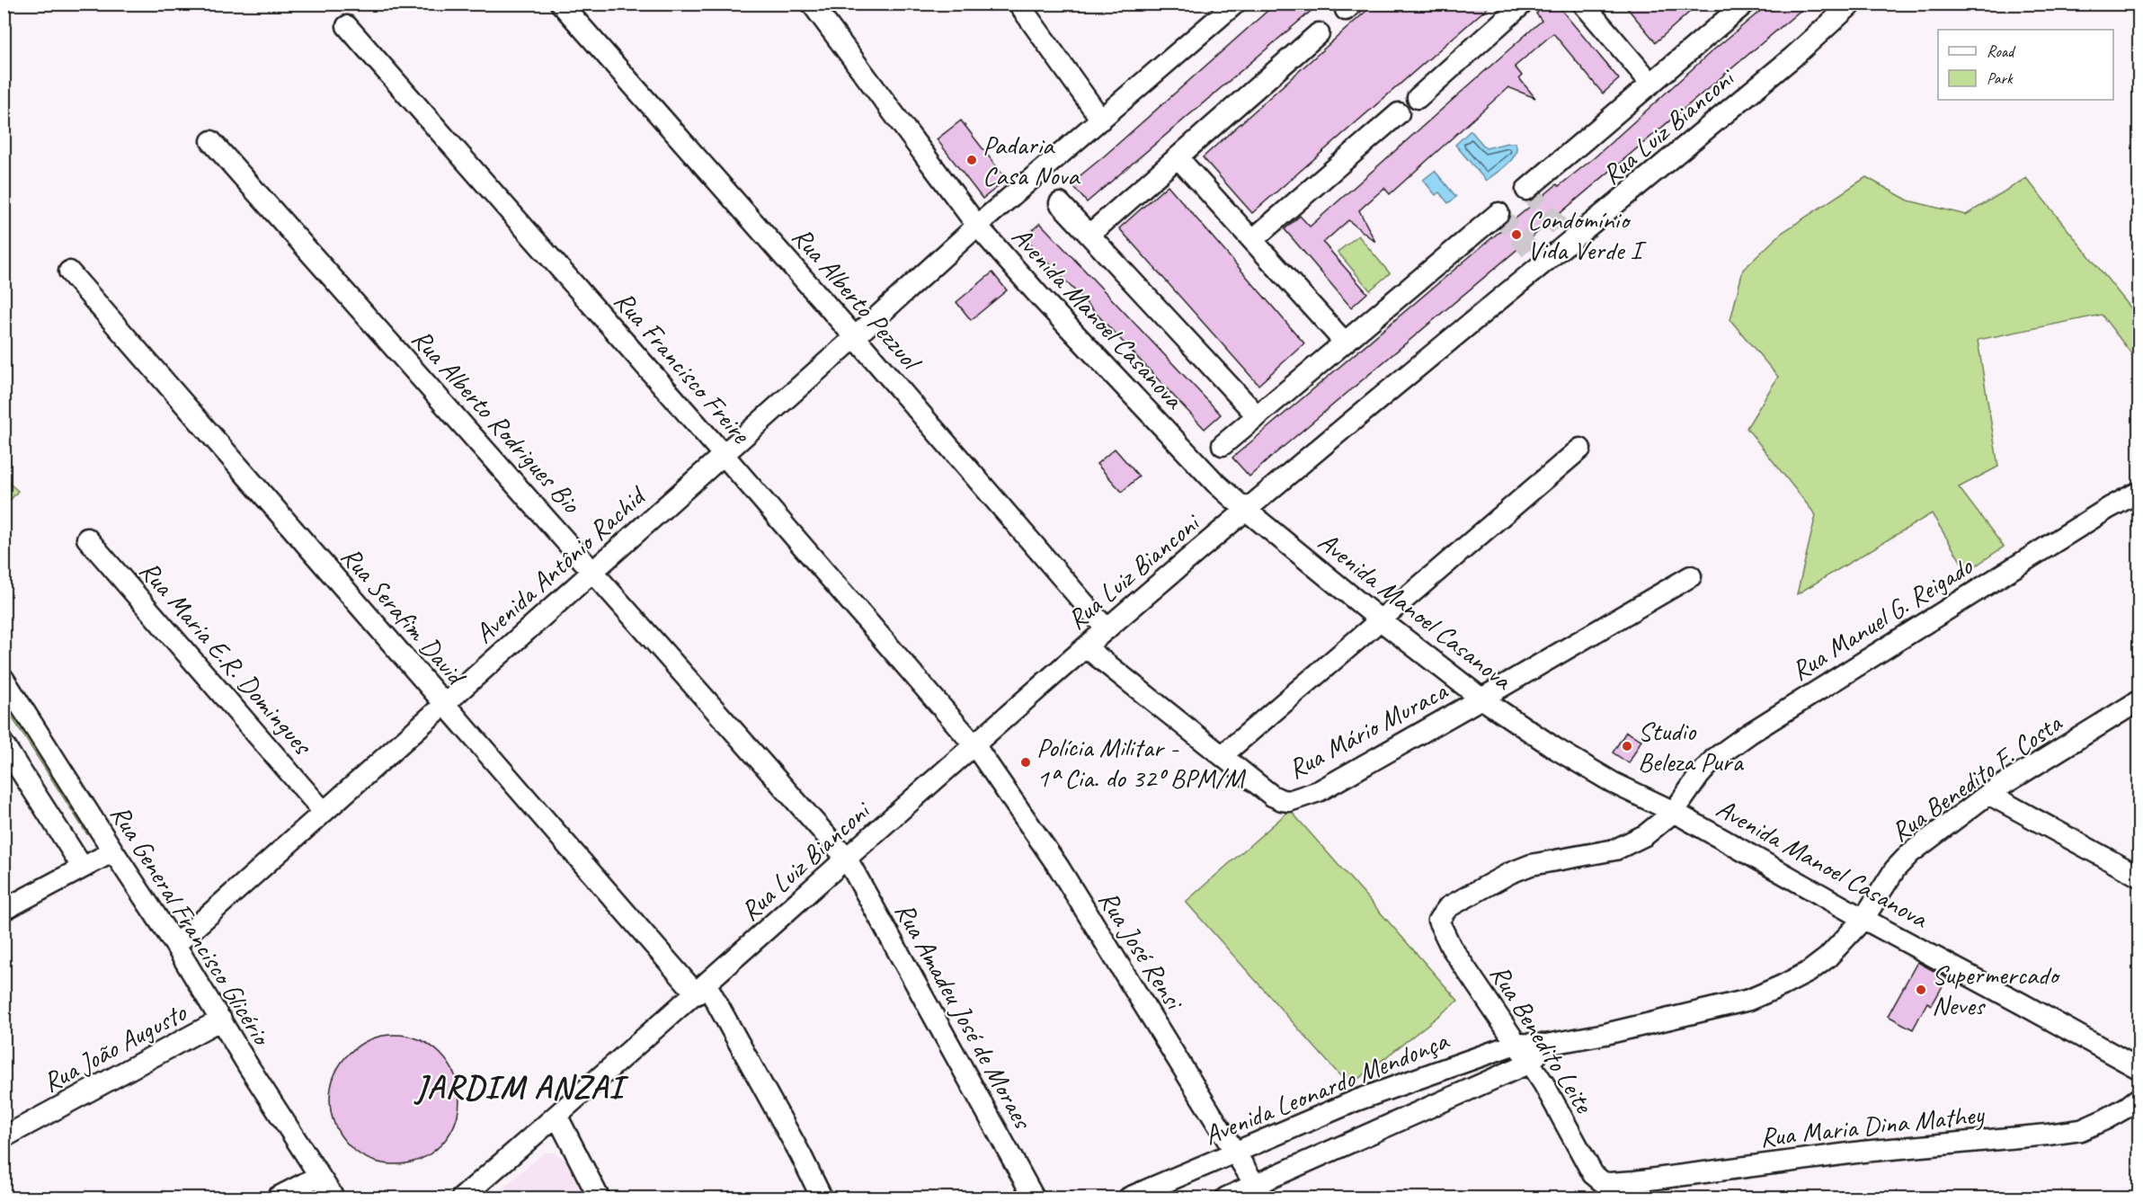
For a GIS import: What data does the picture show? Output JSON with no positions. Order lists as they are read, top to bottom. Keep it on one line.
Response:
{"streets":{"street":["Rua Luiz Bianconi","Rua Alberto Pezzuol","Avenida Manoel Casanova","Rua Francisco Freire","Rua Alberto Rodrigues Bio","Avenida Antônio Rachid","Rua Serafim David","Rua Manuel G. Reigado","Rua Maria E.R. Domingues","Rua Mário Muraca","Rua Benedito F. Costa","Rua General Francisco Glicério","Rua José Rensi","Rua Amadeu José de Moraes","Rua Benedito Leite","Rua João Augusto","Avenida Leonardo Mendonça","Rua Maria Dina Mathey"]},"crossings":[["Rua Luiz Bianconi","Rua Alberto Pezzuol"],["Rua Luiz Bianconi","Avenida Manoel Casanova"],["Rua Luiz Bianconi","Rua Francisco Freire"],["Rua Luiz Bianconi","Rua Alberto Rodrigues Bio"],["Rua Luiz Bianconi","Rua Serafim David"],["Rua Luiz Bianconi","Rua Mário Muraca"],["Rua Luiz Bianconi","Rua José Rensi"],["Rua Luiz Bianconi","Rua Amadeu José de Moraes"],["Rua Alberto Pezzuol","Avenida Antônio Rachid"],["Avenida Manoel Casanova","Avenida Antônio Rachid"],["Avenida Manoel Casanova","Rua Manuel G. Reigado"],["Avenida Manoel Casanova","Rua Mário Muraca"],["Avenida Manoel Casanova","Rua Benedito F. Costa"],["Avenida Manoel Casanova","Avenida Leonardo Mendonça"],["Rua Francisco Freire","Avenida Antônio Rachid"],["Rua Francisco Freire","Rua José Rensi"],["Rua Alberto Rodrigues Bio","Avenida Antônio Rachid"],["Rua Alberto Rodrigues Bio","Rua Amadeu José de Moraes"],["Avenida Antônio Rachid","Rua Serafim David"],["Avenida Antônio Rachid","Rua Maria E.R. Domingues"],["Avenida Antônio Rachid","Rua General Francisco Glicério"],["Rua Manuel G. Reigado","Rua Benedito Leite"],["Rua Benedito F. Costa","Avenida Leonardo Mendonça"],["Rua General Francisco Glicério","Rua João Augusto"],["Rua José Rensi","Avenida Leonardo Mendonça"],["Rua Benedito Leite","Avenida Leonardo Mendonça"],["Rua Benedito Leite","Rua Maria Dina Mathey"]],"districts":["JARDIM ANZAI"],"places":["Padaria Casa Nova","Condomínio Vida Verde I","Studio Beleza Pura","Polícia Militar - 1ª Cia. do 32º BPM/M","Supermercado Neves"],"legend":["Road","Park"]}
